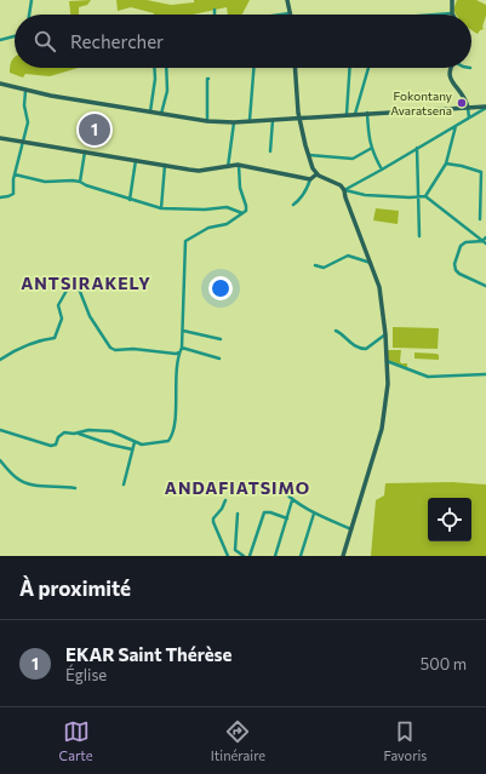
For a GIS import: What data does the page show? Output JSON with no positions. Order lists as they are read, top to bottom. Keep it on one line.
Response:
{"districts":["ANTSIRAKELY","ANDAFIATSIMO"],"places":["Fokontany Avaratsena"],"page":{"search":"Rechercher","pins":"1","heading":"À proximité","list":[{"mark":"1","name":"EKAR Saint Thérèse","note":"Église","value":"500 m"}],"nav":["Carte","Itinéraire","Favoris"]}}
